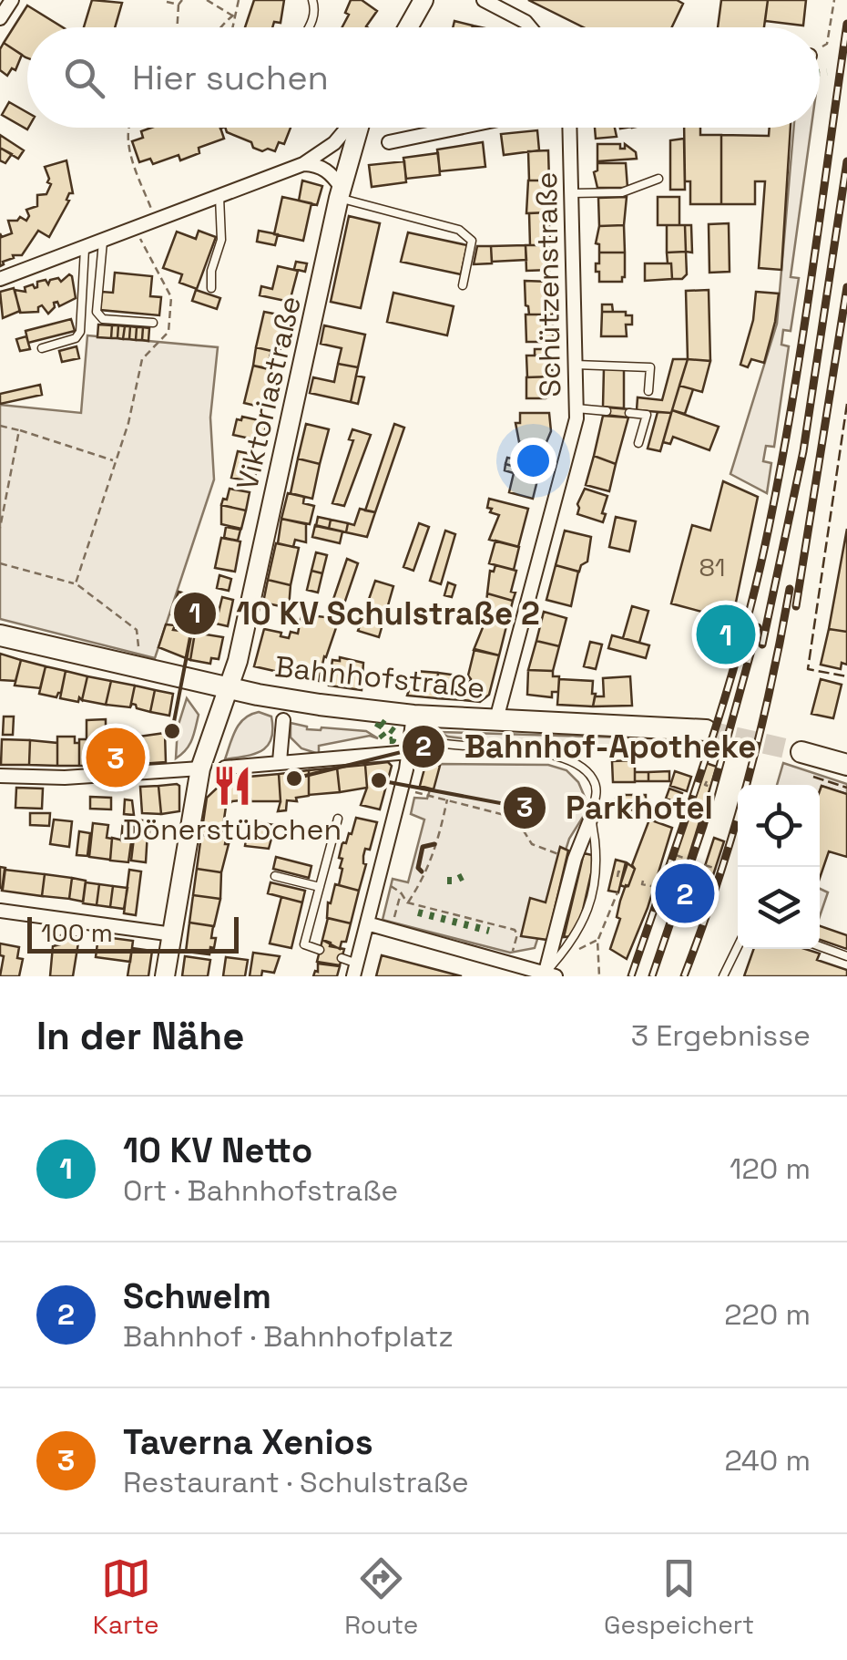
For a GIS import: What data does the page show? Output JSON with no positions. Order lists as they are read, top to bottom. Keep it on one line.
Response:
{"streets":{"main road":["Viktoriastraße","Bahnhofstraße"],"street":["Schützenstraße"]},"crossings":[["Schützenstraße","Bahnhofstraße"],["Viktoriastraße","Bahnhofstraße"]],"places":{"other":["10 KV Schulstraße 2","Bahnhof-Apotheke","Parkhotel"],"restaurant":["Dönerstübchen"]},"house_numbers":["81"],"scale_bar":"100 m","page":{"search":"Hier suchen","pins":["1","3","2"],"scale":"100 m","heading":["In der Nähe","3 Ergebnisse"],"list":[{"mark":"1","name":"10 KV Netto","note":"Ort · Bahnhofstraße","value":"120 m"},{"mark":"2","name":"Schwelm","note":"Bahnhof · Bahnhofplatz","value":"220 m"},{"mark":"3","name":"Taverna Xenios","note":"Restaurant · Schulstraße","value":"240 m"}],"nav":["Karte","Route","Gespeichert"]}}
